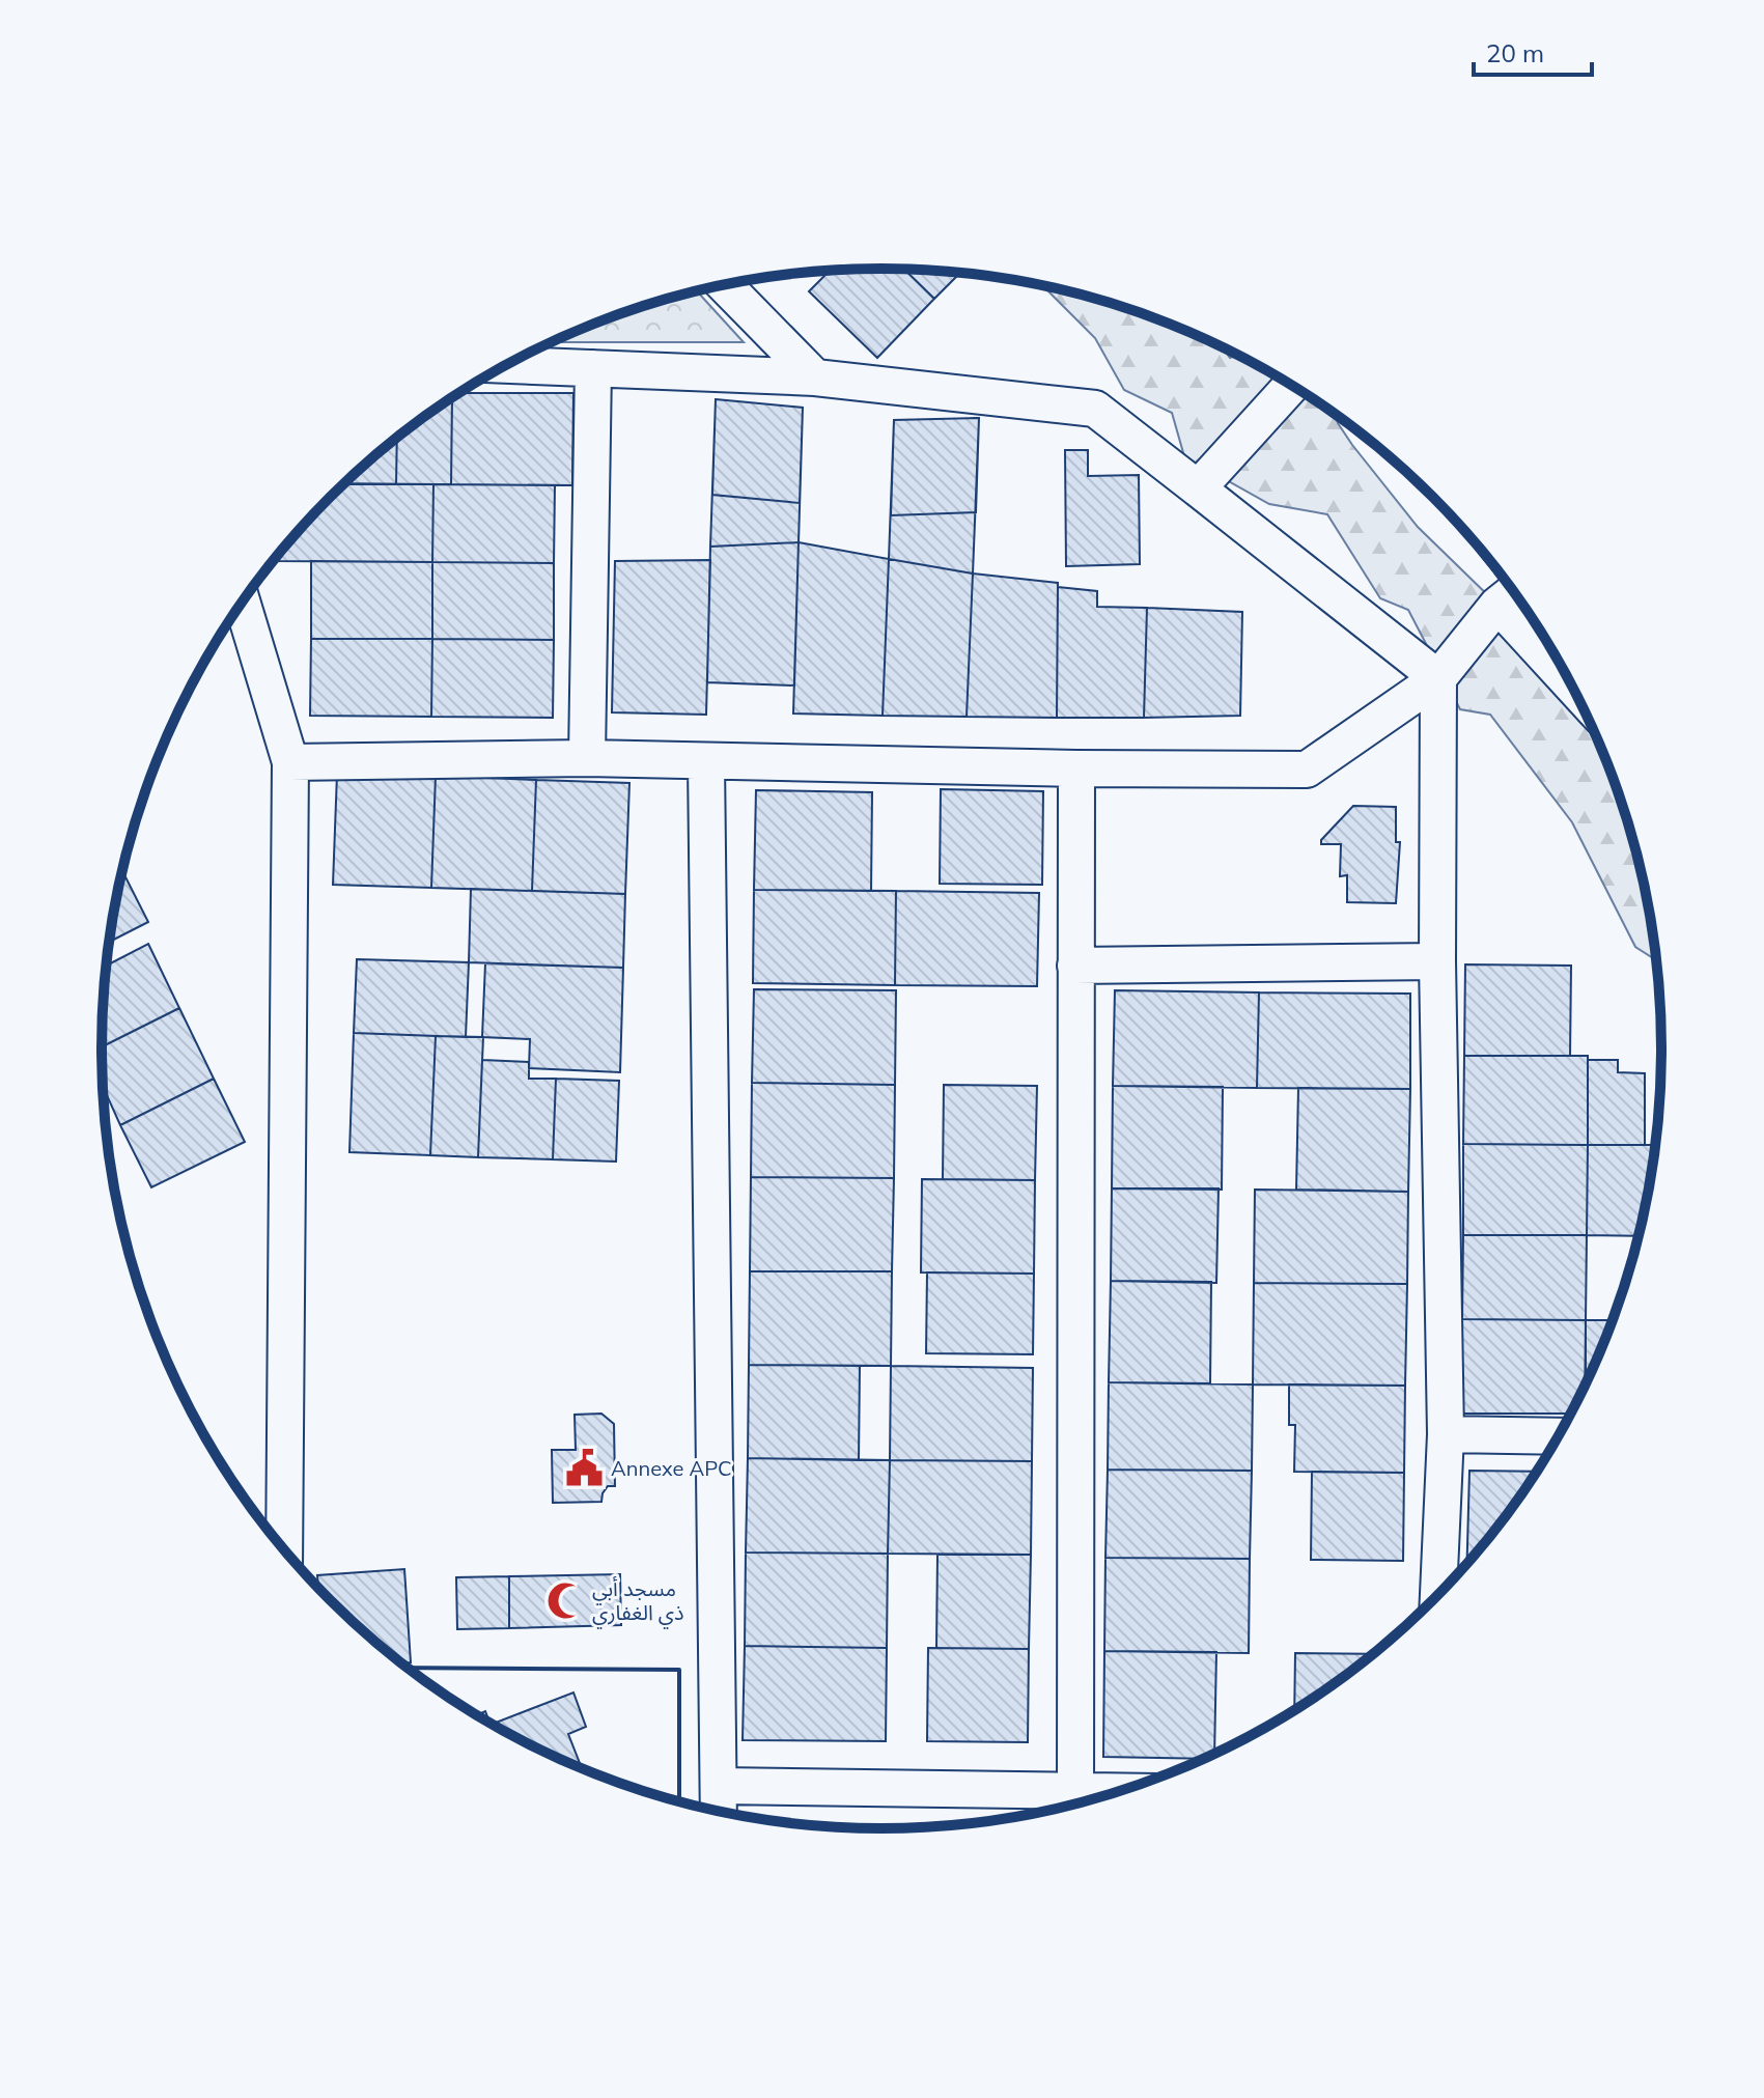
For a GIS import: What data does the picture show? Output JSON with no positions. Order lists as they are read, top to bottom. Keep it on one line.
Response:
{"places":{"public building":["Annexe APC"],"mosque":["مسجد أبي ذي الغفاري"]},"scale_bar":"20 m"}
